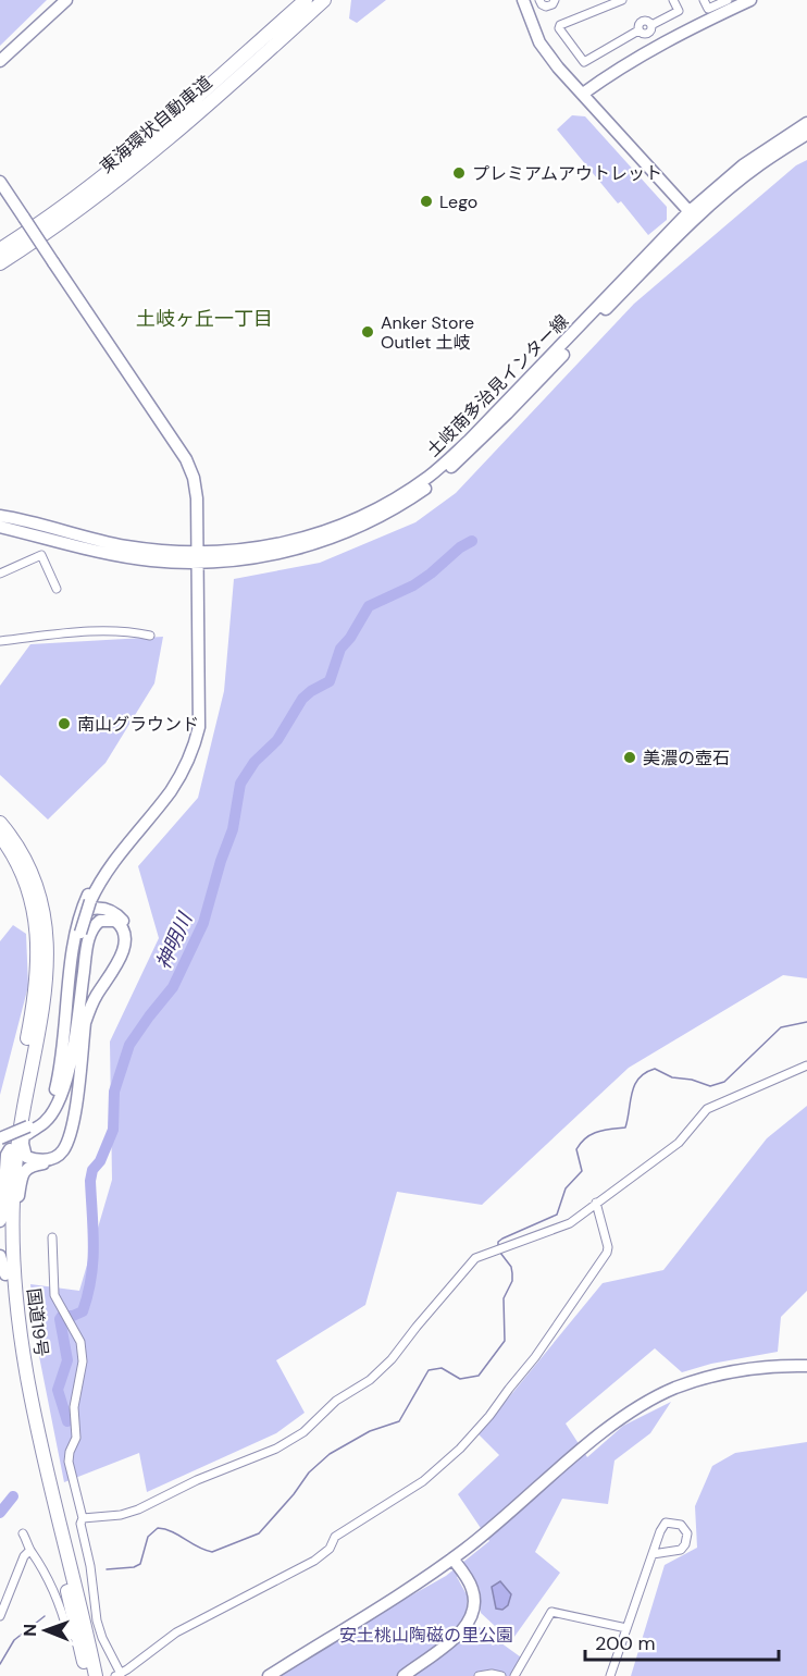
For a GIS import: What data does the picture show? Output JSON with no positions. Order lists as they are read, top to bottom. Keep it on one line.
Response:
{"streets":{"highway":["東海環状自動車道","国道19号"],"street":["土岐南多治見インター線"]},"districts":["土岐ヶ丘一丁目"],"water":["神明川"],"parks":["安土桃山陶磁の里公園"],"places":["プレミアムアウトレット","Lego","Anker Store Outlet 土岐","南山グラウンド","美濃の壺石"],"scale_bar":"200 m","north":"left"}
